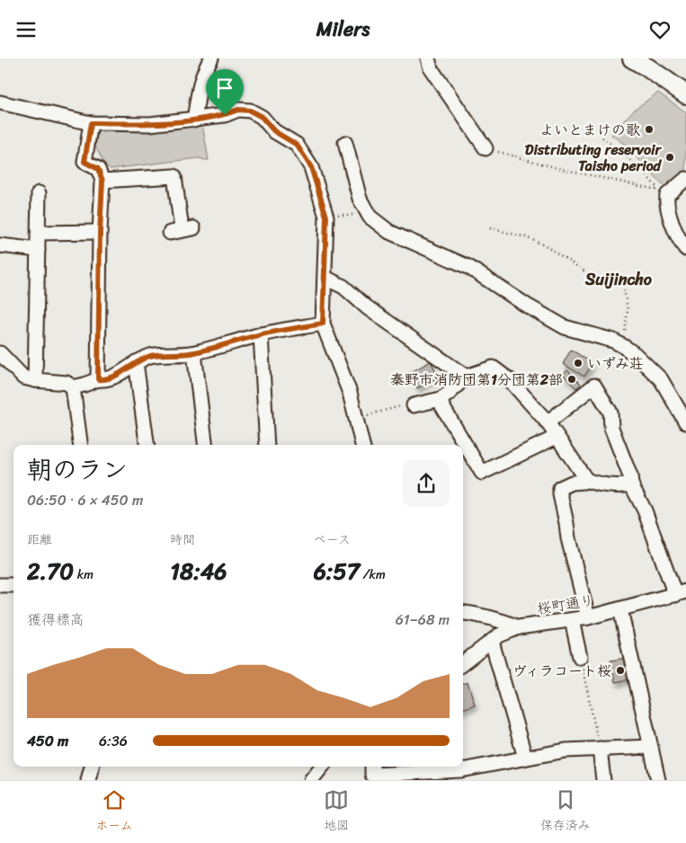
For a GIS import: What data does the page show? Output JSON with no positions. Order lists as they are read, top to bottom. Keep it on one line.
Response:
{"streets":{"street":["桜町通り"]},"districts":["Suijincho"],"places":["よいとまけの歌","Distributing reservoir Taisho period","いずみ荘","秦野市消防団第1分団第2部","ヴィラコート桜"],"page":{"header":"Milers","heading":["朝のラン","06:50 · 6 × 450 m"],"stats":[["距離","2.70 km"],["時間","18:46"],["ペース","6:57 /km"]],"chart":["獲得標高","61–68 m"],"list":[{"name":"450 m","note":"6:36"}],"tabs":["ホーム","地図","保存済み"]}}
